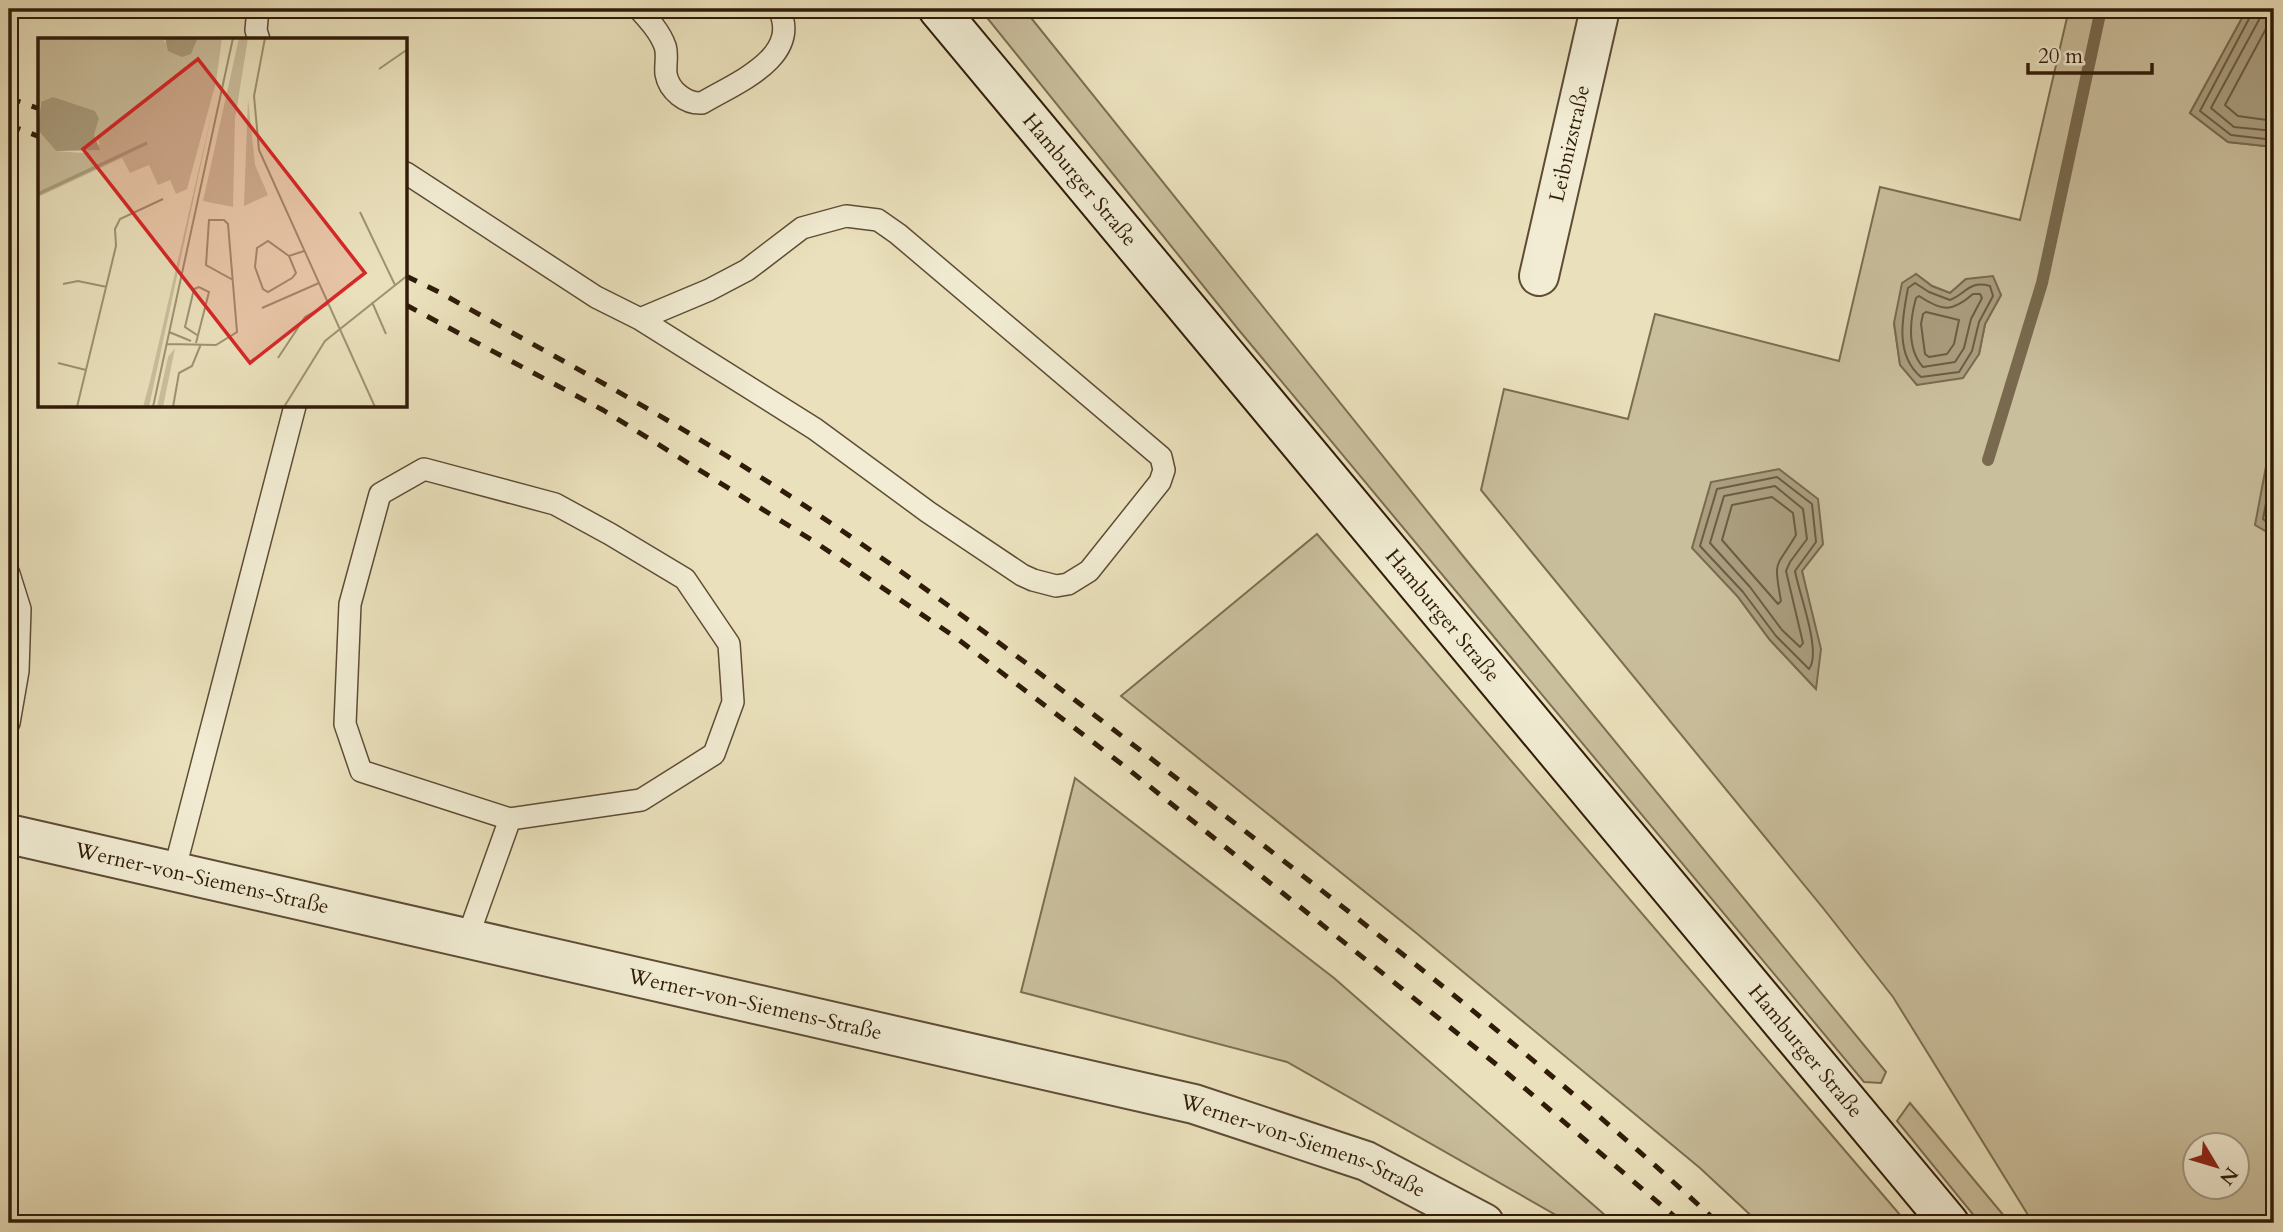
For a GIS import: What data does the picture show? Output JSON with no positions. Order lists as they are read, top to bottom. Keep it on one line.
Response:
{"streets":{"street":["Leibnizstraße","Hamburger Straße","Werner-von-Siemens-Straße"]},"scale_bar":"20 m","north":"bottom right"}
